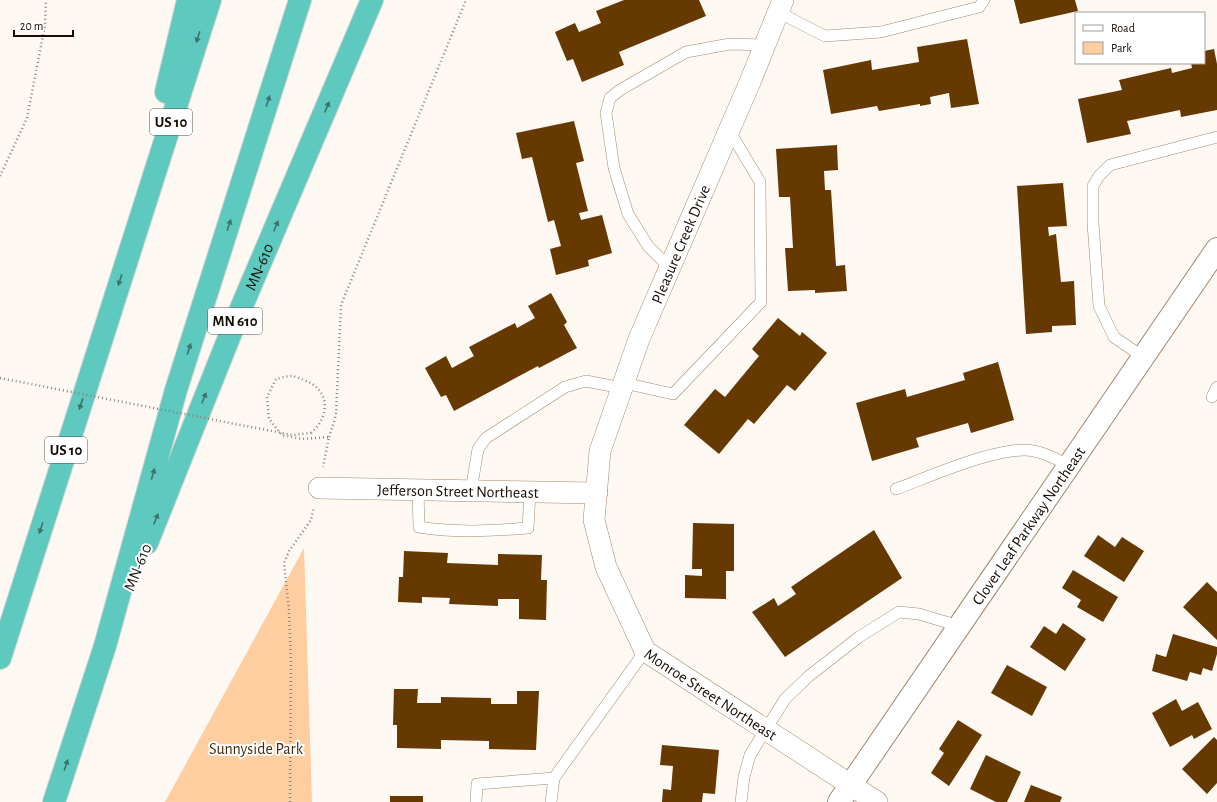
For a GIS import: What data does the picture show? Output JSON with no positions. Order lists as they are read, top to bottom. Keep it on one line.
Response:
{"streets":{"highway":["US 10","MN-610","MN 610"],"street":["Pleasure Creek Drive","Jefferson Street Northeast","Clover Leaf Parkway Northeast","Monroe Street Northeast"]},"crossings":[["Pleasure Creek Drive","Jefferson Street Northeast"],["Pleasure Creek Drive","Monroe Street Northeast"],["Jefferson Street Northeast","Monroe Street Northeast"],["Clover Leaf Parkway Northeast","Monroe Street Northeast"]],"parks":["Sunnyside Park"],"legend":["Road","Park"],"scale_bar":"20 m"}
